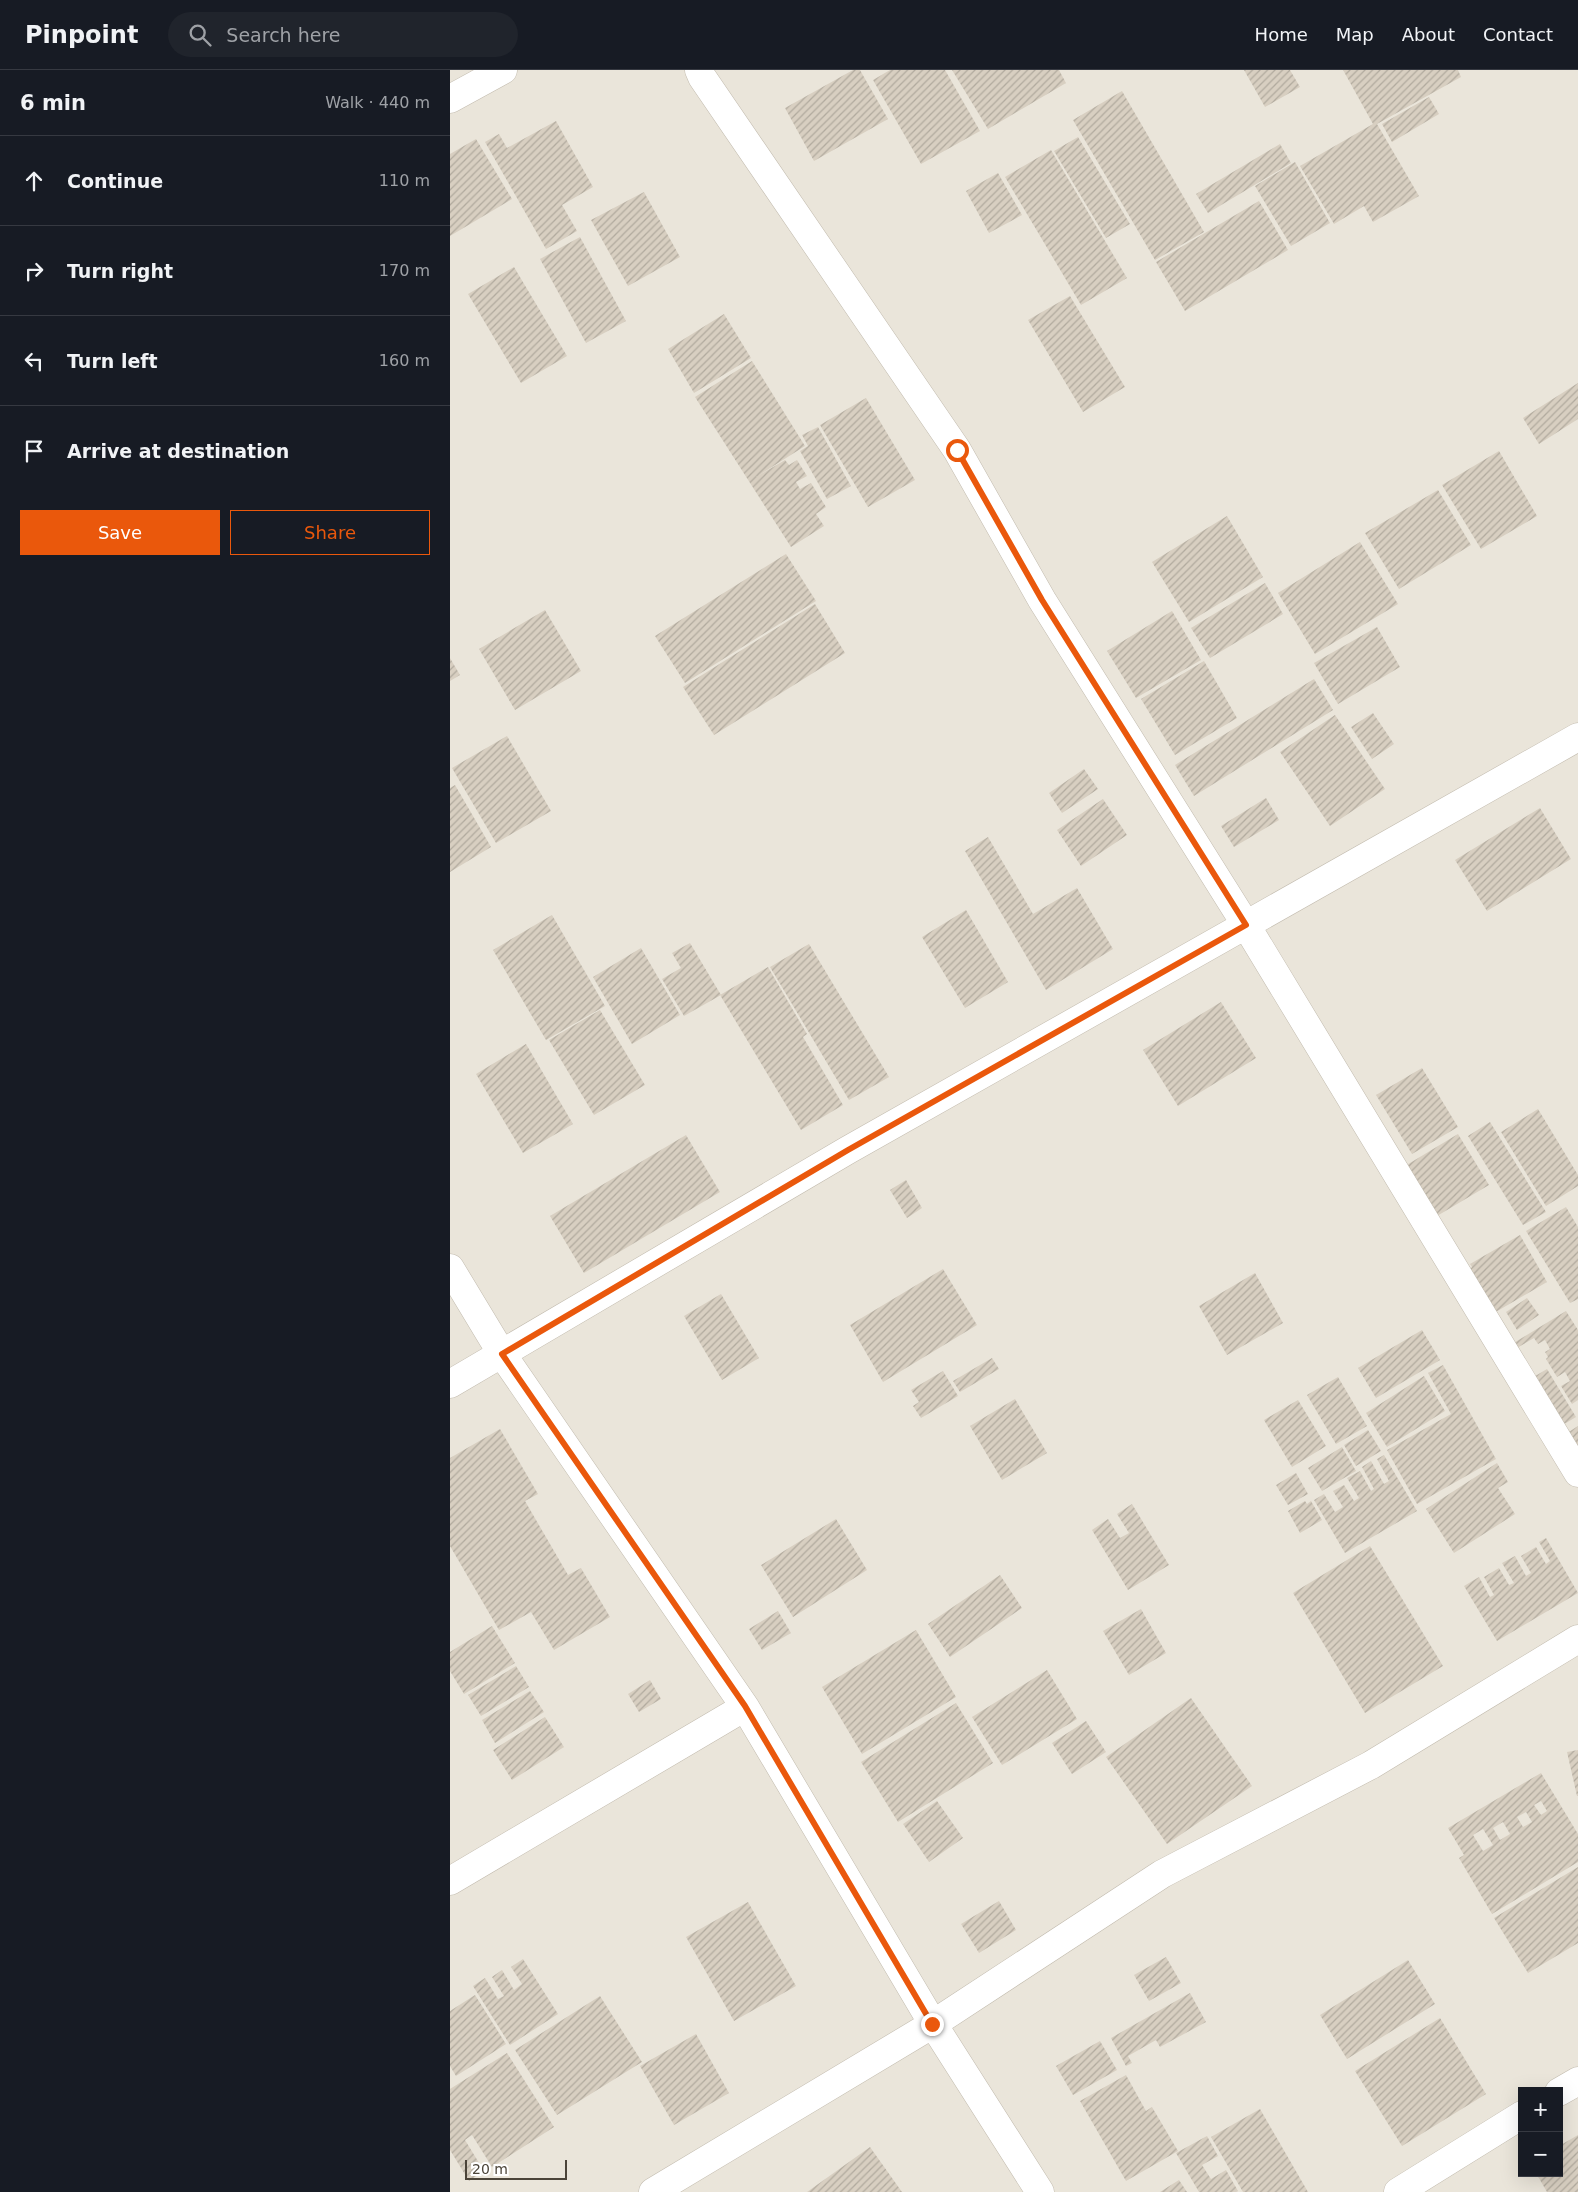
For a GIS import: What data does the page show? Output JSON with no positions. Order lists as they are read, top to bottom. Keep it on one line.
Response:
{"scale_bar":"20 m","page":{"header":"Pinpoint","search":"Search here","nav":["Home","Map","About","Contact"],"heading":["6 min","Walk · 440 m"],"list":[["Continue","110 m"],["Turn right","170 m"],["Turn left","160 m"],"Arrive at destination"],"buttons":["Save","Share"],"map_buttons":["+","−"],"scale":"20 m"}}
